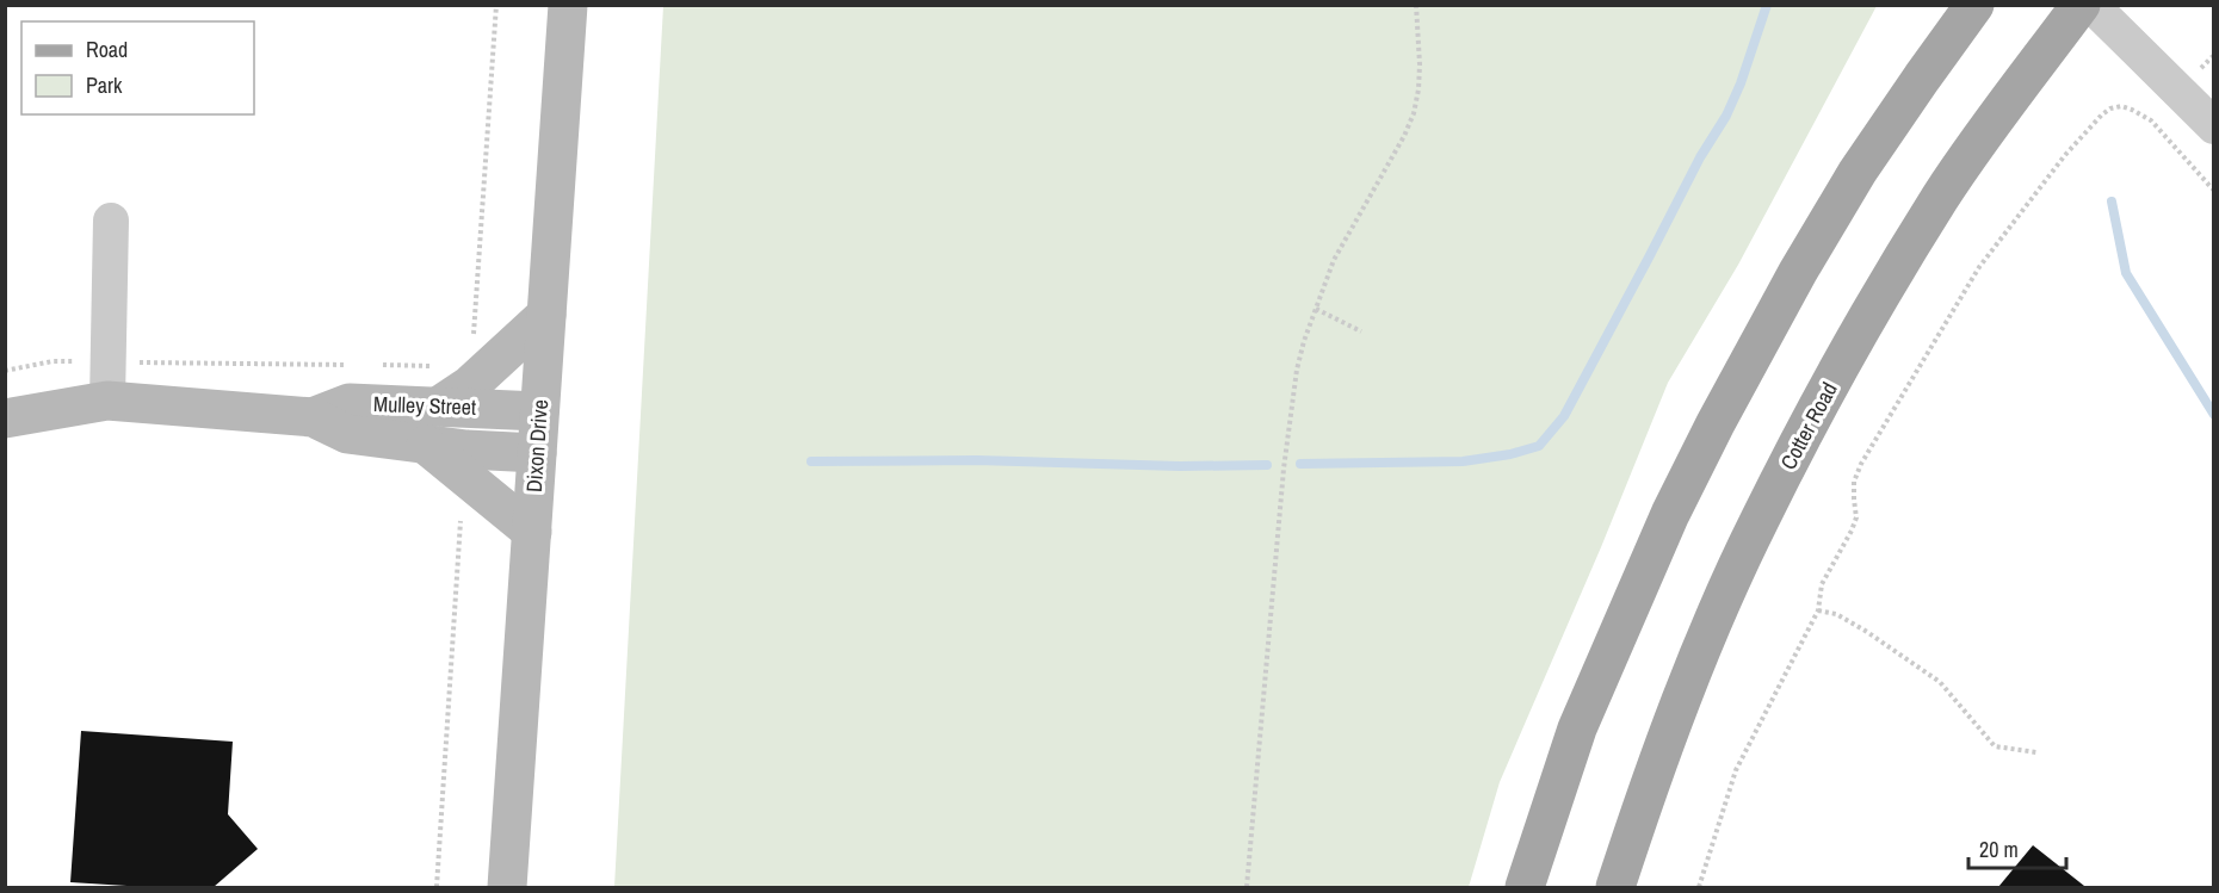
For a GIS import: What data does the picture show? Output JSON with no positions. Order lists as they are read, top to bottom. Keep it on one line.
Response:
{"streets":{"main road":["Mulley Street","Cotter Road","Dixon Drive"]},"crossings":[["Mulley Street","Dixon Drive"]],"legend":["Road","Park"],"scale_bar":"20 m"}
